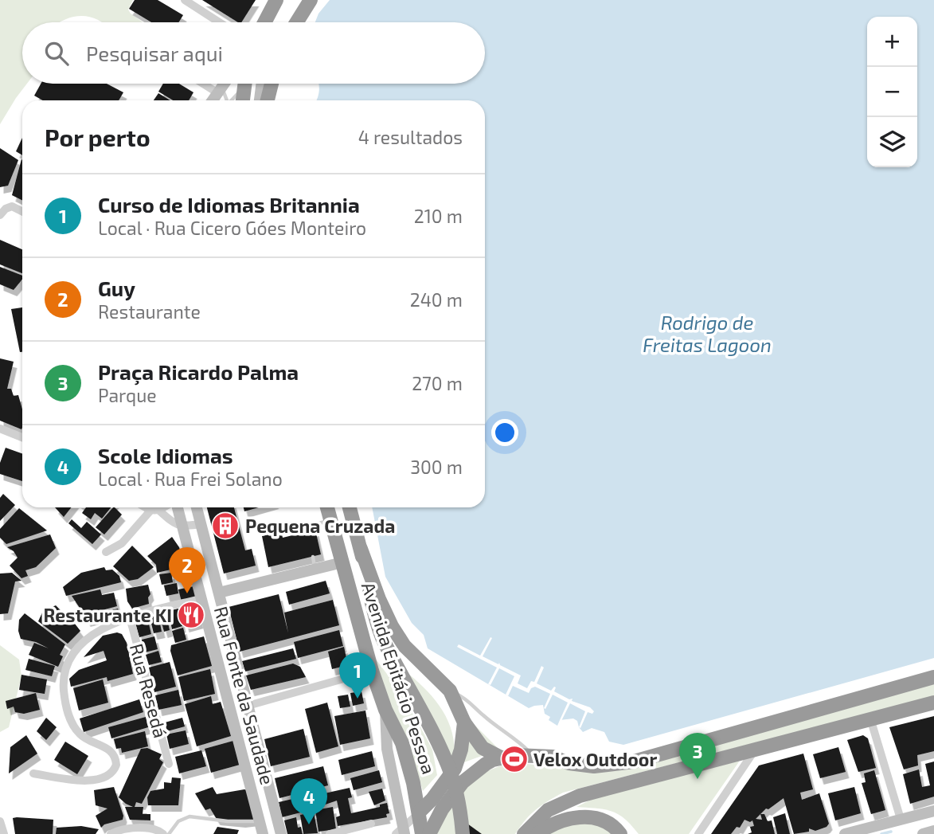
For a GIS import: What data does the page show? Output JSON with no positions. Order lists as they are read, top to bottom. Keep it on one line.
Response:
{"streets":{"highway":["Avenida Epitácio Pessoa"],"street":["Rua Resedá","Rua Fonte da Saudade"]},"water":["Rodrigo de Freitas Lagoon"],"places":{"building":["Pequena Cruzada"],"restaurant":["Restaurante KI"],"sports":["Velox Outdoor"]},"page":{"map_buttons":["+","−"],"search":"Pesquisar aqui","heading":["Por perto","4 resultados"],"list":[{"mark":"1","name":"Curso de Idiomas Britannia","note":"Local · Rua Cicero Góes Monteiro","value":"210 m"},{"mark":"2","name":"Guy","note":"Restaurante","value":"240 m"},{"mark":"3","name":"Praça Ricardo Palma","note":"Parque","value":"270 m"},{"mark":"4","name":"Scole Idiomas","note":"Local · Rua Frei Solano","value":"300 m"}],"pins":["2","1","3","4"]}}
